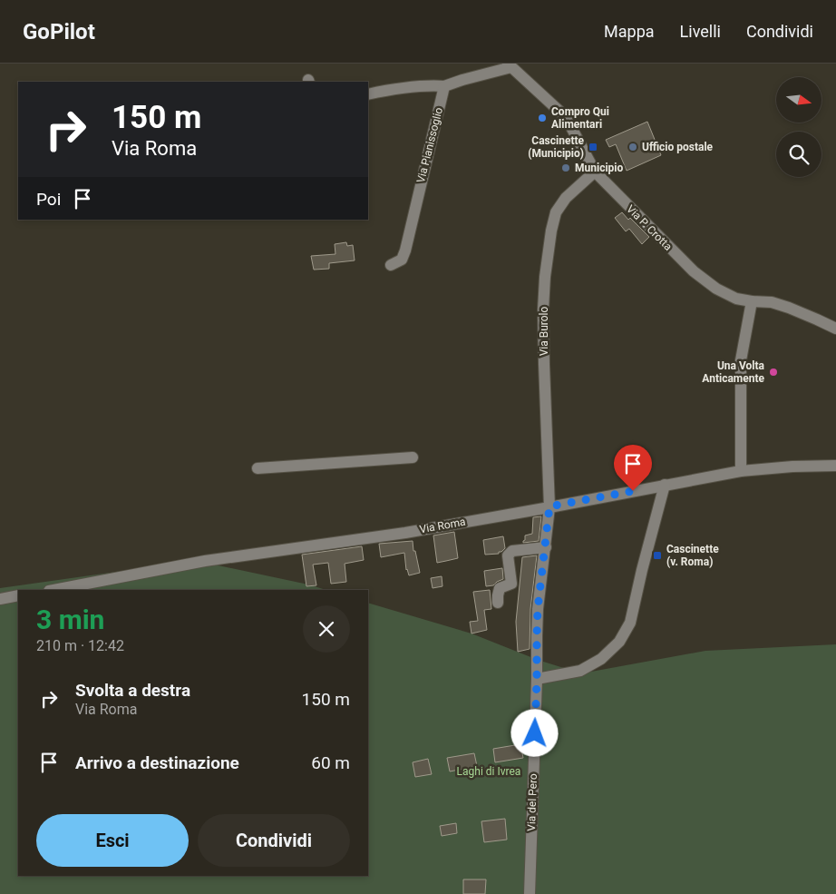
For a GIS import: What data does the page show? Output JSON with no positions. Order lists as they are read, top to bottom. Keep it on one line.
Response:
{"streets":{"street":["Via Pianissoglio","Via P. Crotta","Via Burolo","Via Roma","Via del Pero"]},"crossings":[["Via P. Crotta","Via Burolo"],["Via Burolo","Via Roma"],["Via Burolo","Via del Pero"],["Via Roma","Via del Pero"]],"parks":["Laghi di Ivrea"],"places":{"other":["Compro Qui Alimentari","Ufficio postale","Municipio","Una Volta Anticamente"],"transit":["Cascinette (Municipio)","Cascinette (v. Roma)"]},"north":"right","page":{"header":"GoPilot","nav":["Mappa","Livelli","Condividi"],"turn":["150 m","Via Roma"],"then":"Poi","heading":["3 min","210 m · 12:42"],"list":[{"name":"Svolta a destra","note":"Via Roma","value":"150 m"},{"name":"Arrivo a destinazione","value":"60 m"}],"buttons":["Esci","Condividi"]}}
